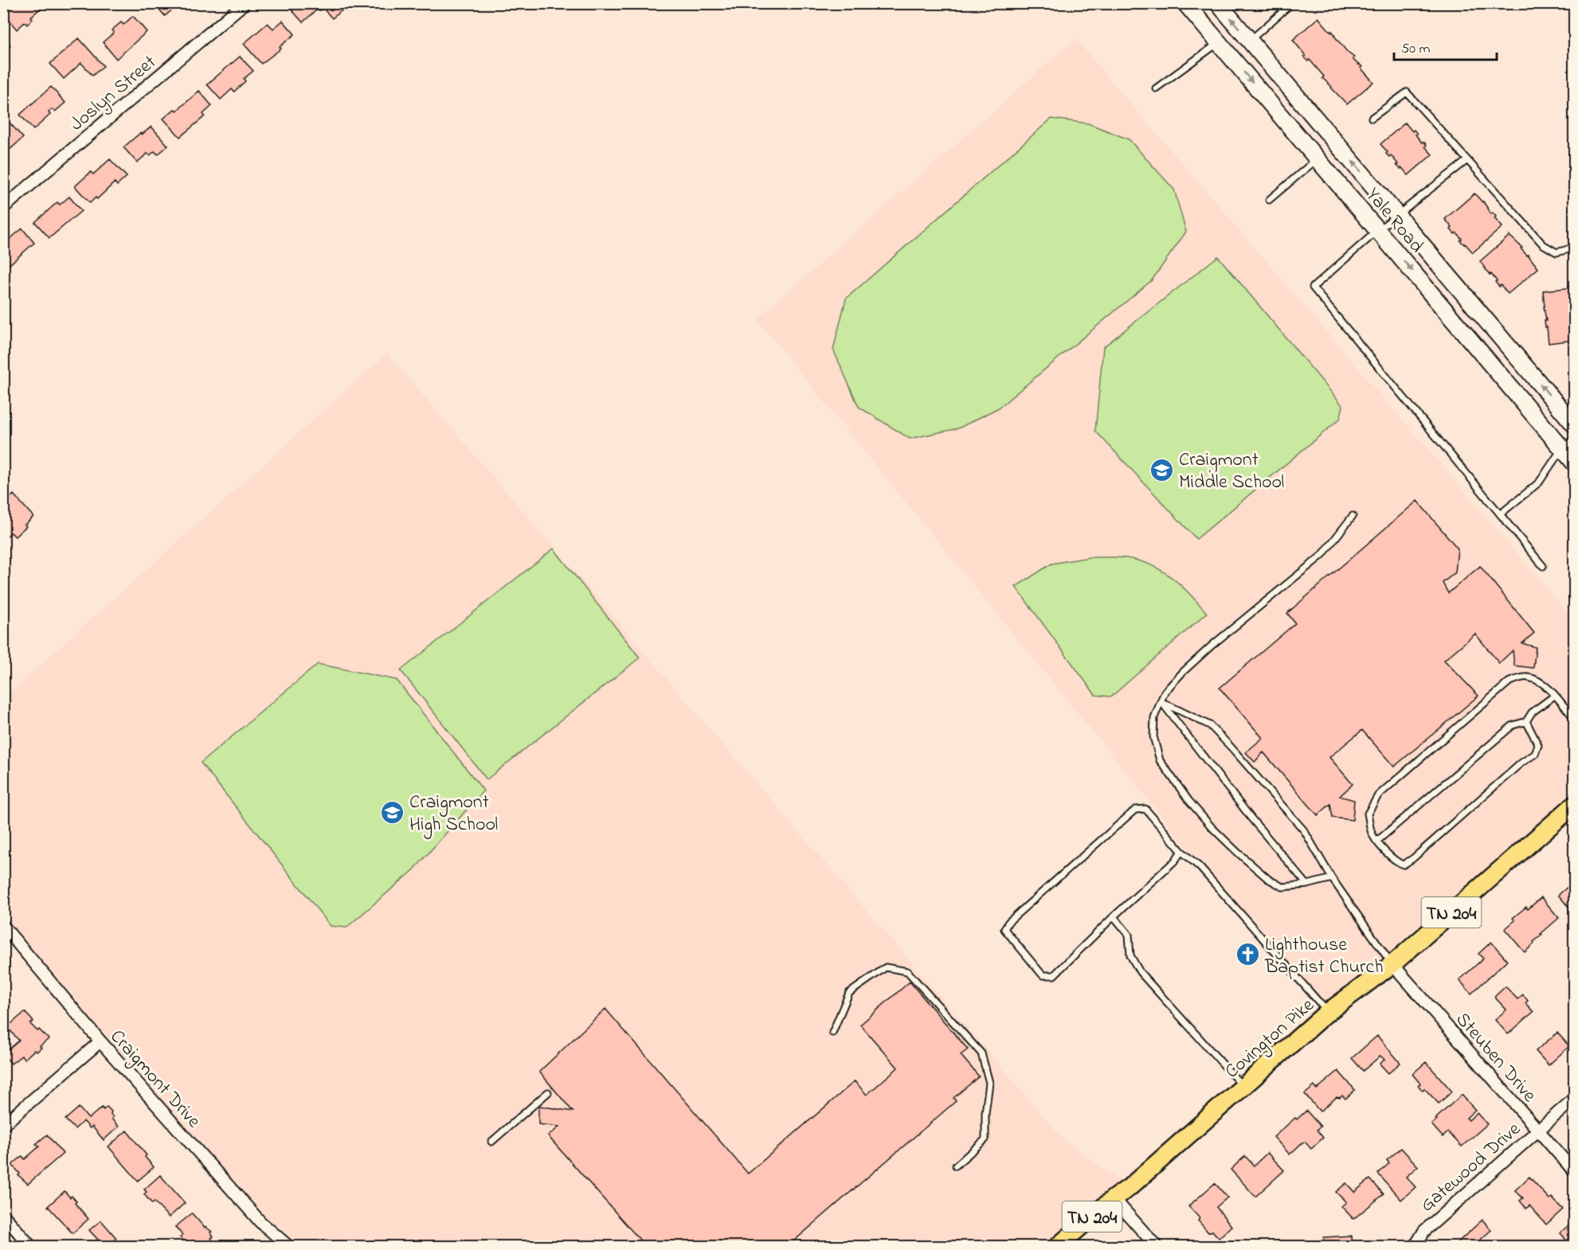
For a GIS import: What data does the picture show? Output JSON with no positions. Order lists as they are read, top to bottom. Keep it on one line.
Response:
{"streets":{"main road":["Yale Road","TN 204","Covington Pike"],"street":["Joslyn Street","Steuben Drive","Craigmont Drive","Gatewood Drive"]},"crossings":[["Covington Pike","Steuben Drive"],["Steuben Drive","Gatewood Drive"]],"places":{"school or university":["Craigmont Middle School","Craigmont High School"],"church":["Lighthouse Baptist Church"]},"scale_bar":"50 m"}
